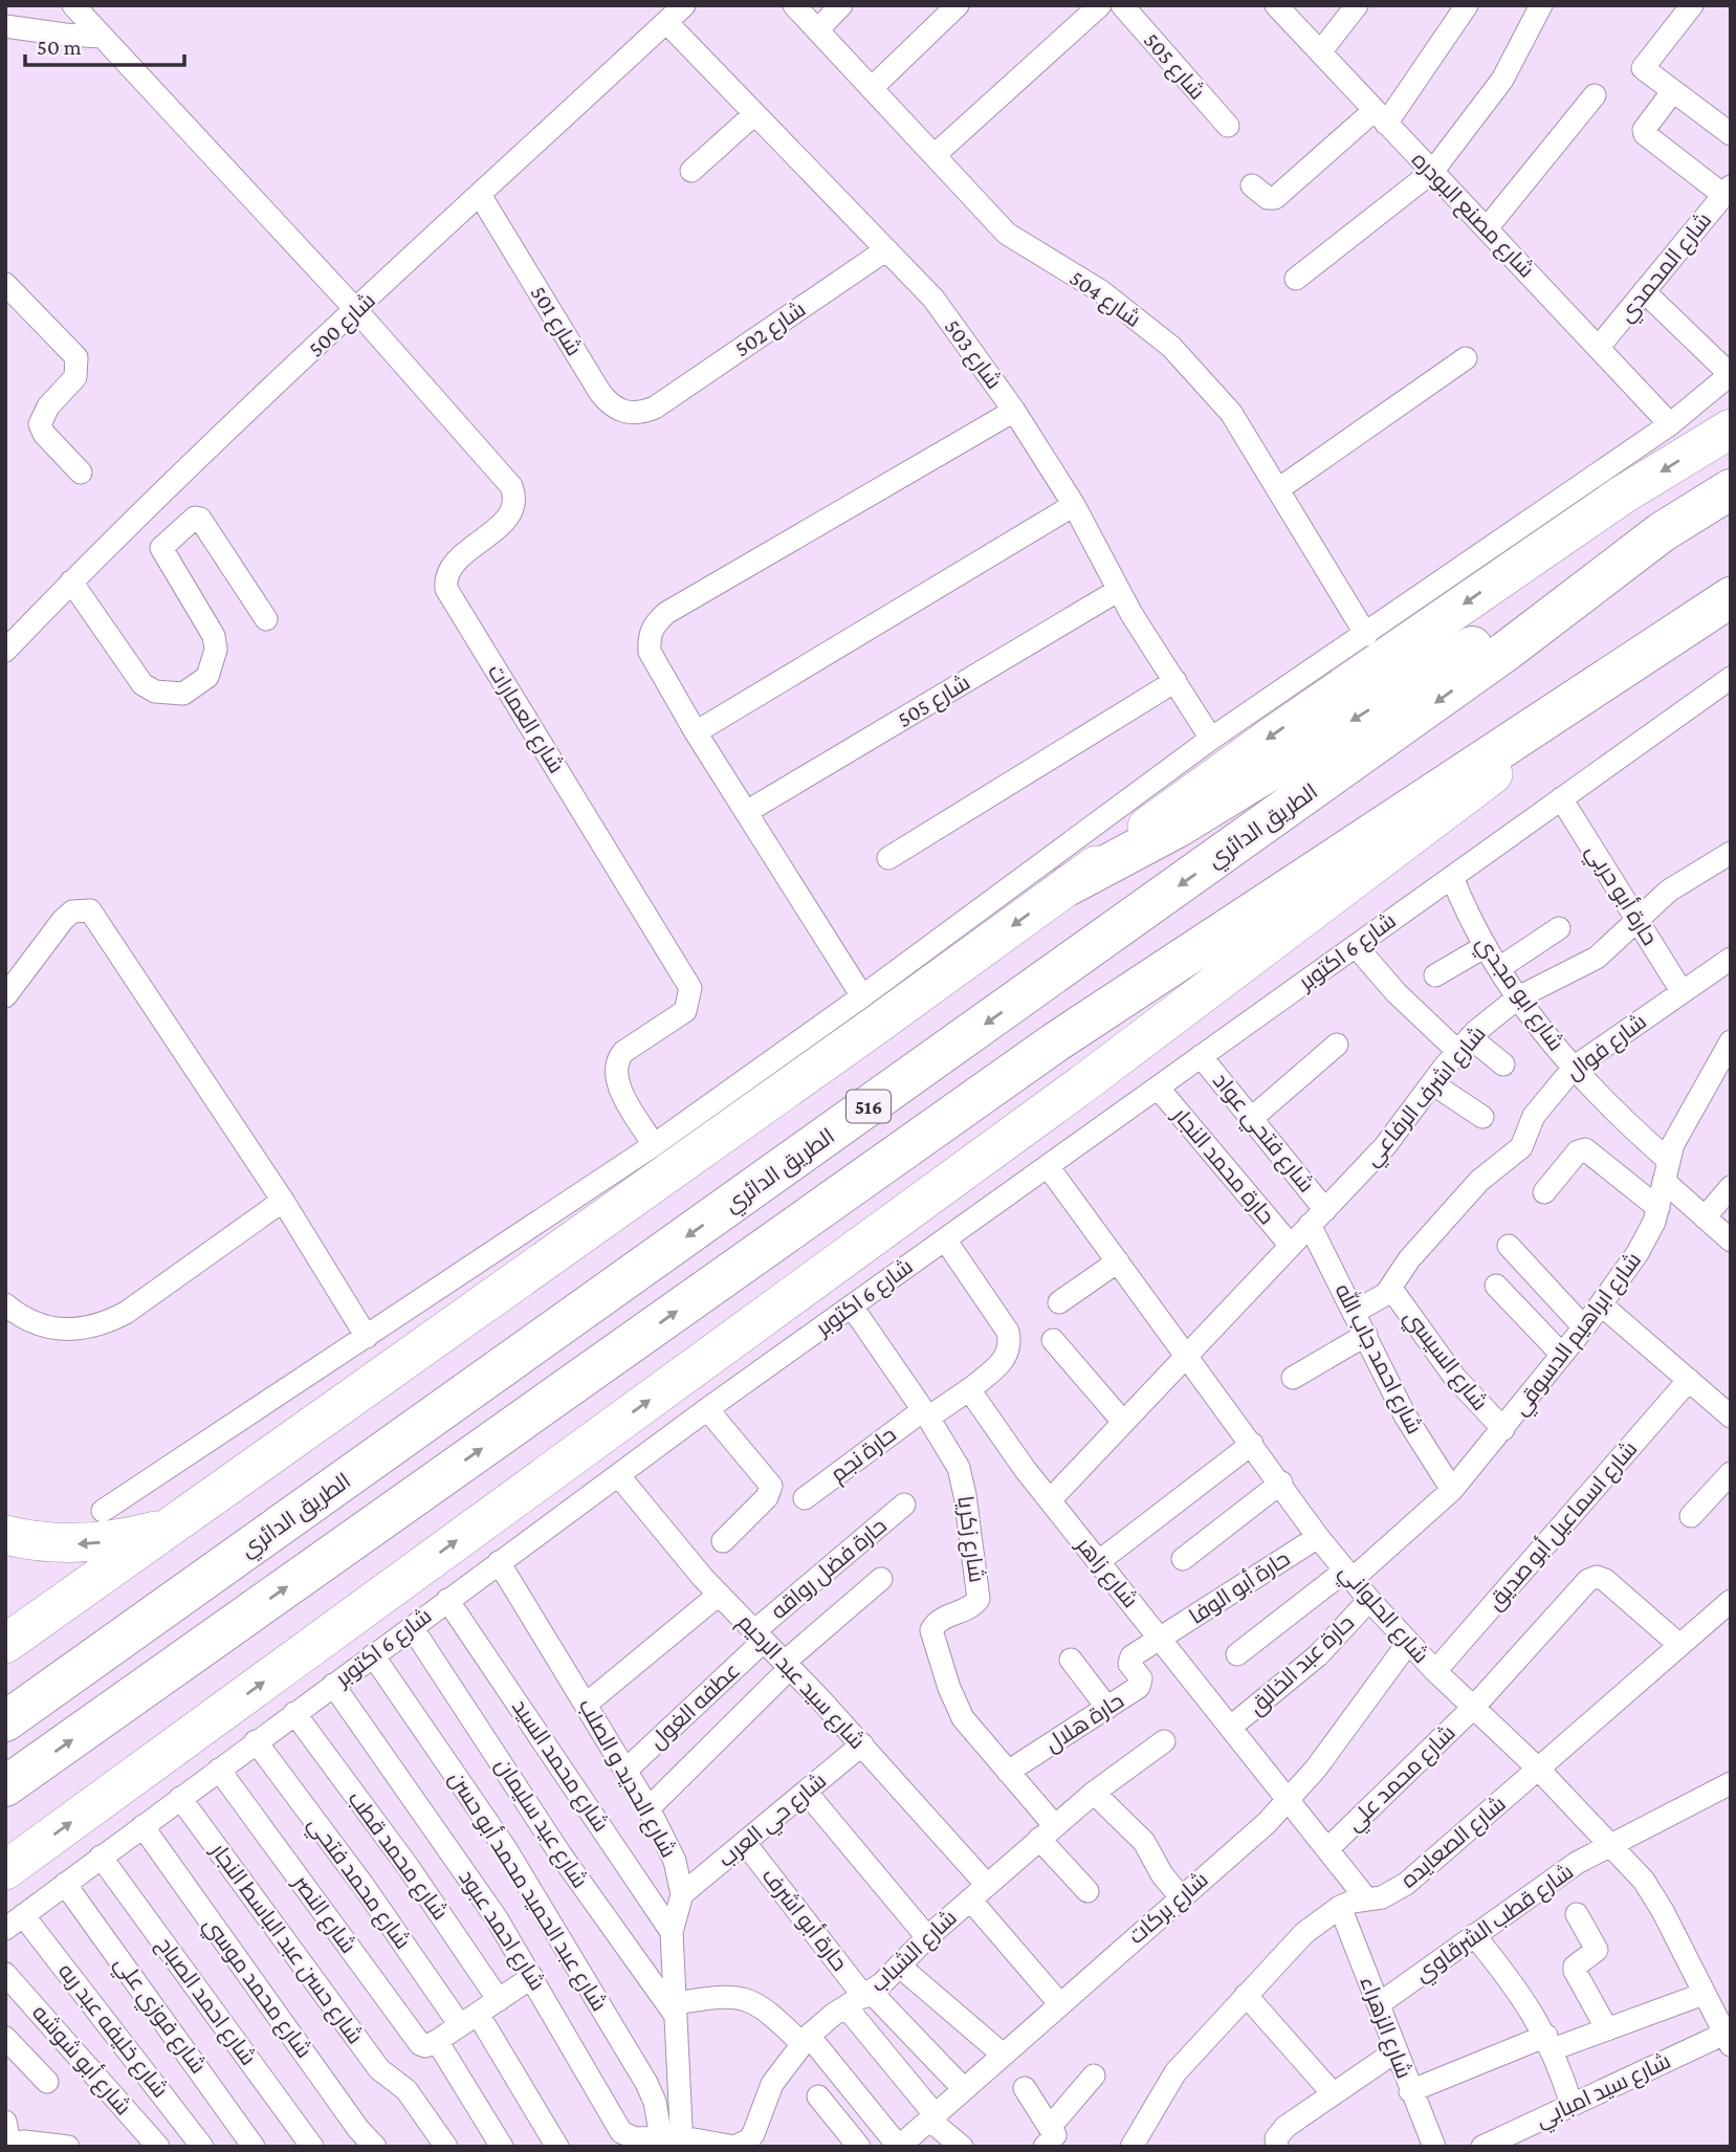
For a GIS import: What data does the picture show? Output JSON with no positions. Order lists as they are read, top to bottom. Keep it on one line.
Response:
{"streets":{"highway":["الطريق الدائري","516"],"street":["شارع 505","شارع مصنع البودره","شارع المحمدي","شارع 504","شارع 501","شارع 500","شارع 502","شارع 503","شارع العمارات","حارة أبو حربي","شارع 6 اكتوبر","شارع ابو مجدي","شارع فوال","شارع اشرف الرفاعي","شارع فتحي عواد","حارة محمد النجار","شارع ابراهيم الدسوقي","شارع احمد جاب الله","شارع السيسي","حارة نجم","شارع اسماعيل أبو صديق","شارع زكريا","حارة فضل رواقه","شارع زاهر","حارة أبو الوفا","شارع الحلواني","حارة عبد الخالق","شارع سيد عبد الرحيم","عطفه الغول","حارة هلال","شارع محمد السيد","شارع الحديد و الصلب","شارع محمد علي","شارع حي العرب","شارع عيد سليمان","شارع الصعايده","شارع محمد قطب","شارع محمد فتحي","شارع عبد الحميد محمد أبو حسن","شارع بركات","شارع النصر","حارة أبو اشرف","شارع قطب الشرقاوي","شارع احمد عبود","شارع حسن عبد الباسط النجار","شارع الشباب","شارع محمد موسي","شارع احمد الصباح","شارع فوزي علي","شارع الزهراء","شارع خليفه عبد ربه","شارع أبو شوشه","شارع سيد امبابي"]},"crossings":[["شارع 505","شارع 503"],["شارع مصنع البودره","شارع المحمدي"],["شارع 501","شارع 500"],["شارع 501","شارع 502"],["شارع 500","شارع 503"],["شارع 500","شارع العمارات"],["شارع 502","شارع 503"],["حارة أبو حربي","شارع 6 اكتوبر"],["حارة أبو حربي","شارع فوال"],["حارة أبو حربي","شارع اشرف الرفاعي"],["شارع 6 اكتوبر","شارع ابو مجدي"],["شارع 6 اكتوبر","شارع فتحي عواد"],["شارع 6 اكتوبر","حارة محمد النجار"],["شارع 6 اكتوبر","شارع زكريا"],["شارع 6 اكتوبر","شارع الحلواني"],["شارع 6 اكتوبر","شارع سيد عبد الرحيم"],["شارع 6 اكتوبر","شارع محمد السيد"],["شارع 6 اكتوبر","شارع الحديد و الصلب"],["شارع 6 اكتوبر","شارع عيد سليمان"],["شارع 6 اكتوبر","شارع محمد قطب"],["شارع 6 اكتوبر","شارع محمد فتحي"],["شارع 6 اكتوبر","شارع عبد الحميد محمد أبو حسن"],["شارع 6 اكتوبر","شارع النصر"],["شارع 6 اكتوبر","شارع احمد عبود"],["شارع 6 اكتوبر","شارع حسن عبد الباسط النجار"],["شارع 6 اكتوبر","شارع محمد موسي"],["شارع 6 اكتوبر","شارع احمد الصباح"],["شارع 6 اكتوبر","شارع فوزي علي"],["شارع 6 اكتوبر","شارع خليفه عبد ربه"],["شارع ابو مجدي","شارع فوال"],["شارع ابو مجدي","شارع اشرف الرفاعي"],["شارع ابو مجدي","شارع ابراهيم الدسوقي"],["شارع فوال","شارع احمد جاب الله"],["شارع فوال","شارع السيسي"],["شارع اشرف الرفاعي","شارع فتحي عواد"],["شارع اشرف الرفاعي","حارة محمد النجار"],["شارع اشرف الرفاعي","شارع احمد جاب الله"],["شارع اشرف الرفاعي","شارع زاهر"],["شارع اشرف الرفاعي","شارع الحلواني"],["شارع فتحي عواد","شارع احمد جاب الله"],["شارع ابراهيم الدسوقي","شارع احمد جاب الله"],["شارع ابراهيم الدسوقي","شارع السيسي"],["شارع ابراهيم الدسوقي","شارع الحلواني"],["حارة نجم","شارع زكريا"],["حارة نجم","شارع زاهر"],["شارع اسماعيل أبو صديق","شارع الحلواني"],["شارع زكريا","حارة هلال"],["شارع زكريا","شارع الشباب"],["حارة فضل رواقه","شارع سيد عبد الرحيم"],["حارة فضل رواقه","عطفه الغول"],["شارع زاهر","حارة أبو الوفا"],["شارع زاهر","حارة عبد الخالق"],["شارع زاهر","حارة هلال"],["شارع زاهر","شارع محمد علي"],["شارع زاهر","شارع الصعايده"],["شارع زاهر","شارع بركات"],["حارة أبو الوفا","شارع الحلواني"],["حارة أبو الوفا","حارة هلال"],["شارع الحلواني","حارة عبد الخالق"],["شارع الحلواني","شارع محمد علي"],["شارع الحلواني","شارع الصعايده"],["شارع الحلواني","شارع بركات"],["شارع الحلواني","شارع قطب الشرقاوي"],["شارع الحلواني","شارع سيد امبابي"],["شارع سيد عبد الرحيم","عطفه الغول"],["شارع سيد عبد الرحيم","شارع حي العرب"],["شارع سيد عبد الرحيم","شارع الشباب"],["عطفه الغول","شارع الحديد و الصلب"],["شارع محمد السيد","شارع الحديد و الصلب"],["شارع الحديد و الصلب","شارع حي العرب"],["شارع الحديد و الصلب","شارع عيد سليمان"],["شارع الحديد و الصلب","شارع عبد الحميد محمد أبو حسن"],["شارع الحديد و الصلب","شارع احمد عبود"],["شارع الحديد و الصلب","شارع الشباب"],["شارع محمد علي","شارع الصعايده"],["شارع حي العرب","حارة أبو اشرف"],["شارع الصعايده","شارع الزهراء"],["شارع عبد الحميد محمد أبو حسن","شارع احمد عبود"],["شارع عبد الحميد محمد أبو حسن","شارع الشباب"],["حارة أبو اشرف","شارع الشباب"],["شارع قطب الشرقاوي","شارع الزهراء"],["شارع احمد عبود","شارع الشباب"]],"scale_bar":"50 m"}
